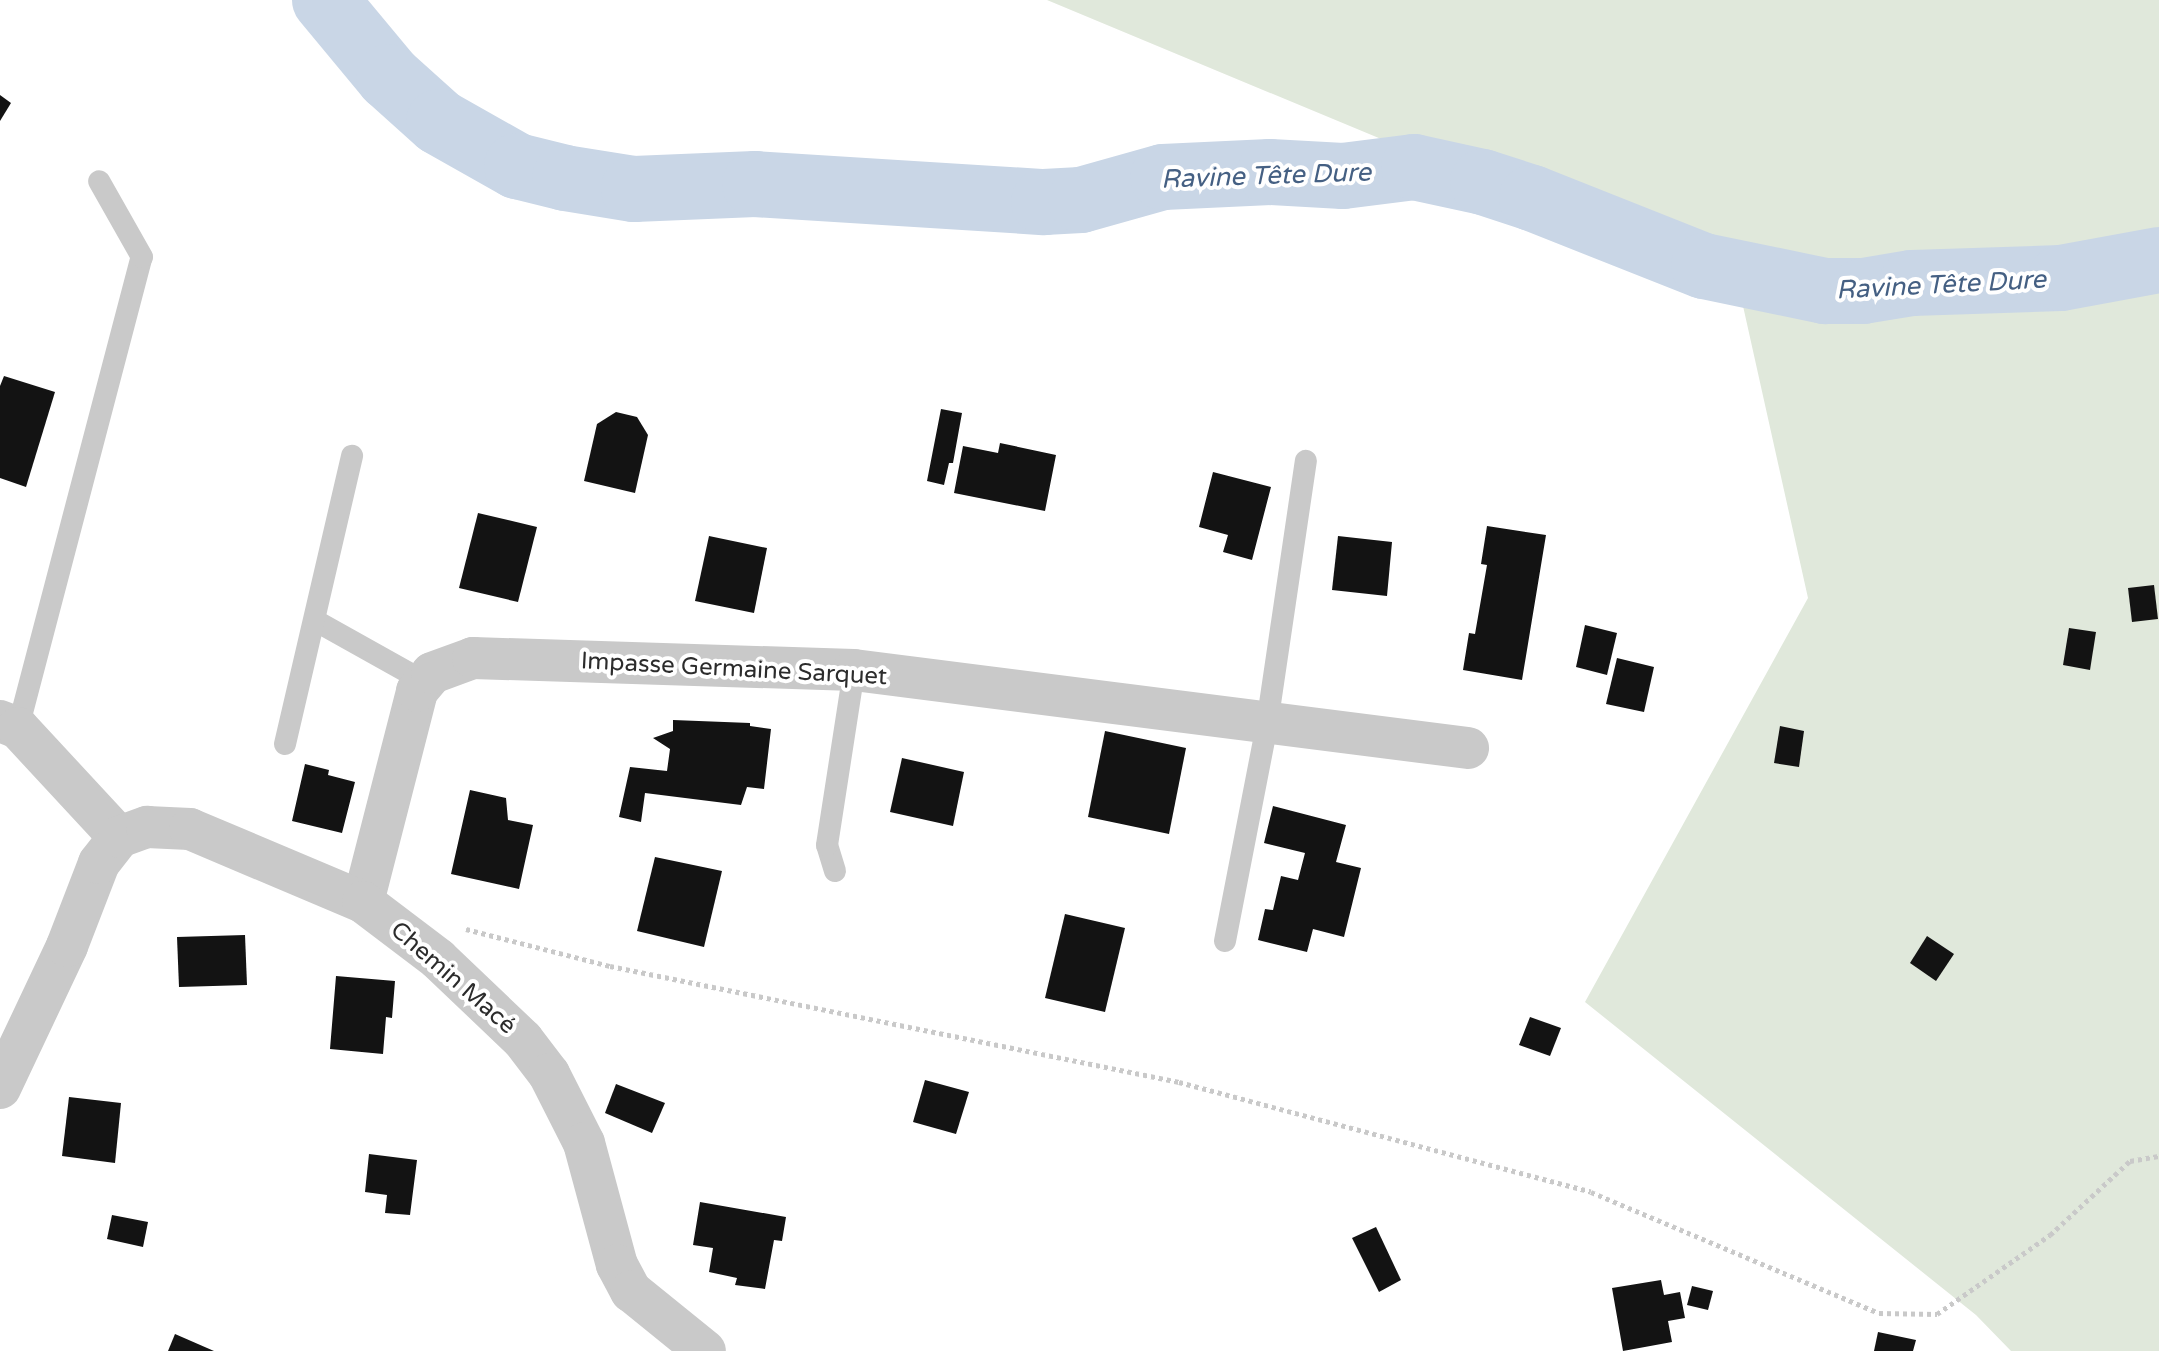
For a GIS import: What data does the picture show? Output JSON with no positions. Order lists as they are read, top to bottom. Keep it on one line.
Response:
{"streets":{"street":["Impasse Germaine Sarquet","Chemin Macé"]},"water":["Ravine Tête Dure"]}
